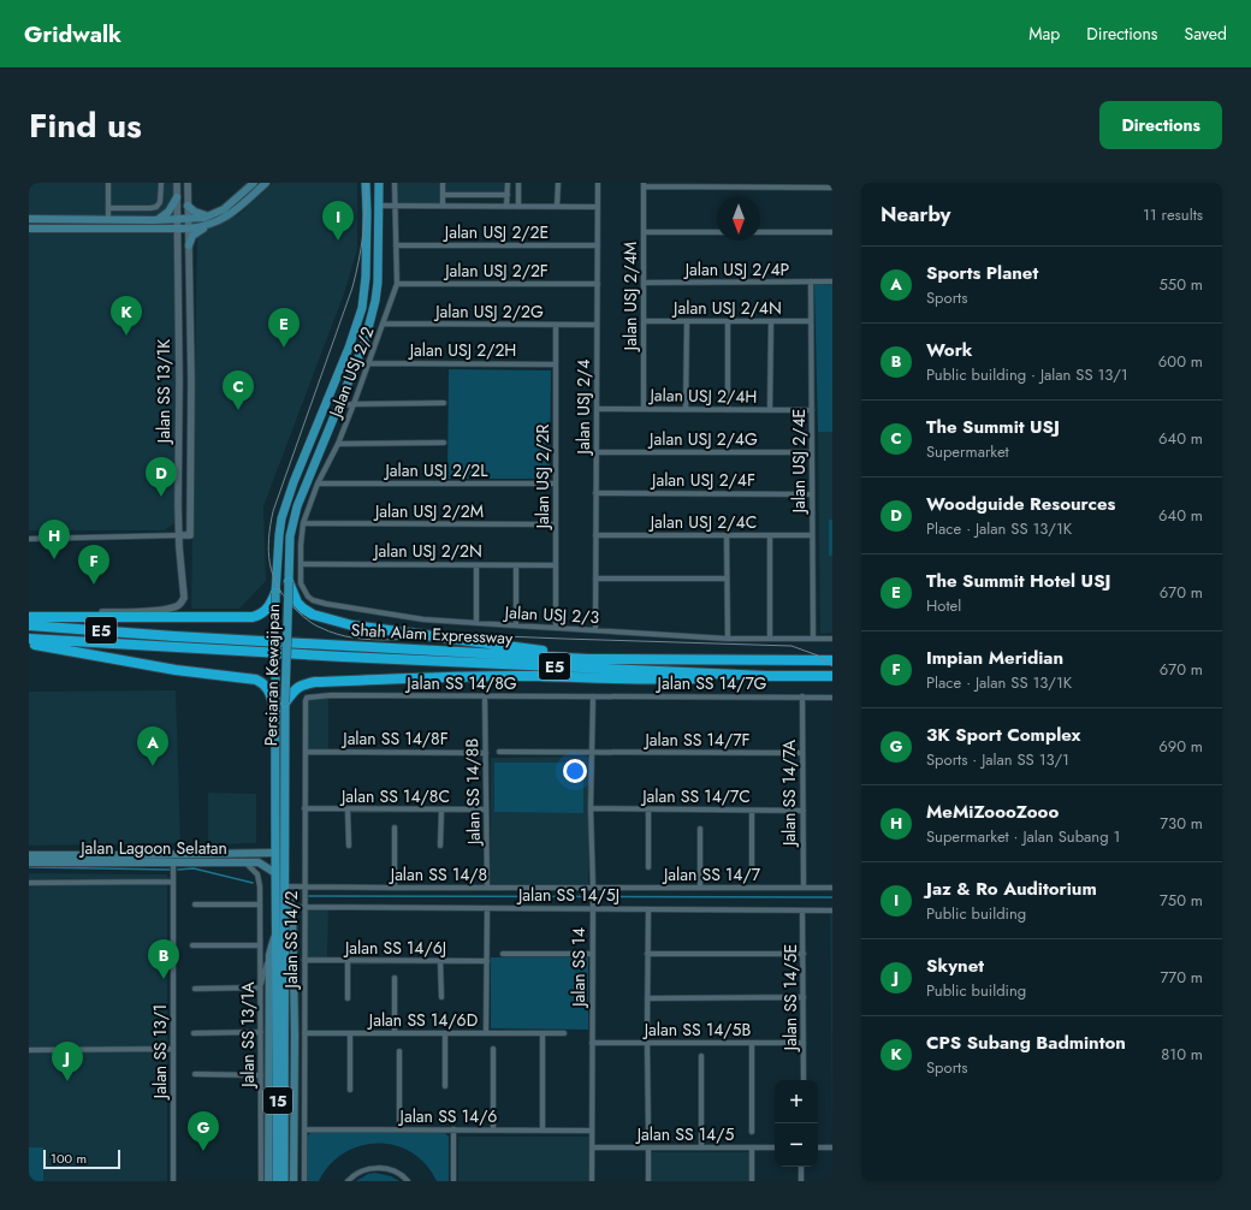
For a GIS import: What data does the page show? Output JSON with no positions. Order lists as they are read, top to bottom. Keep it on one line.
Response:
{"streets":{"highway":["E5","Shah Alam Expressway"],"main road":["Persiaran Kewajipan","Jalan Lagoon Selatan","15"],"street":["Jalan USJ 2/2E","Jalan USJ 2/4P","Jalan USJ 2/2F","Jalan USJ 2/4M","Jalan USJ 2/4N","Jalan USJ 2/2G","Jalan USJ 2/2H","Jalan USJ 2/2","Jalan SS 13/1K","Jalan USJ 2/4H","Jalan USJ 2/4","Jalan USJ 2/4G","Jalan USJ 2/4E","Jalan USJ 2/2L","Jalan USJ 2/2R","Jalan USJ 2/4F","Jalan USJ 2/2M","Jalan USJ 2/4C","Jalan USJ 2/2N","Jalan USJ 2/3","Jalan SS 14/8G","Jalan SS 14/7G","Jalan SS 14/8F","Jalan SS 14/7F","Jalan SS 14/8B","Jalan SS 14/7A","Jalan SS 14/8C","Jalan SS 14/7C","Jalan SS 14/8","Jalan SS 14/7","Jalan SS 14/5J","Jalan SS 14/2","Jalan SS 14/6J","Jalan SS 14","Jalan SS 14/5E","Jalan SS 14/6D","Jalan SS 14/5B","Jalan SS 13/1A","Jalan SS 13/1","Jalan SS 14/6","Jalan SS 14/5"]},"crossings":[["Jalan USJ 2/2E","Jalan USJ 2/2"],["Jalan USJ 2/2E","Jalan USJ 2/4"],["Jalan USJ 2/4P","Jalan USJ 2/4M"],["Jalan USJ 2/4P","Jalan USJ 2/4E"],["Jalan USJ 2/2F","Jalan USJ 2/2"],["Jalan USJ 2/2F","Jalan USJ 2/4"],["Jalan USJ 2/4M","Jalan USJ 2/4N"],["Jalan USJ 2/4M","Jalan USJ 2/4H"],["Jalan USJ 2/4N","Jalan USJ 2/4E"],["Jalan USJ 2/2G","Jalan USJ 2/2"],["Jalan USJ 2/2G","Jalan USJ 2/4"],["Jalan USJ 2/2G","Jalan USJ 2/2R"],["Jalan USJ 2/2H","Jalan USJ 2/2"],["Jalan USJ 2/2H","Jalan USJ 2/2R"],["Jalan USJ 2/2","Jalan USJ 2/2L"],["Jalan USJ 2/2","Jalan USJ 2/2M"],["Jalan USJ 2/2","Jalan USJ 2/2N"],["Jalan USJ 2/2","Jalan USJ 2/3"],["Jalan USJ 2/4H","Jalan USJ 2/4"],["Jalan USJ 2/4H","Jalan USJ 2/4E"],["Jalan USJ 2/4","Jalan USJ 2/4G"],["Jalan USJ 2/4","Jalan USJ 2/4F"],["Jalan USJ 2/4","Jalan USJ 2/4C"],["Jalan USJ 2/4","Jalan USJ 2/3"],["Jalan USJ 2/4G","Jalan USJ 2/4E"],["Jalan USJ 2/4E","Jalan USJ 2/4F"],["Jalan USJ 2/4E","Jalan USJ 2/4C"],["Jalan USJ 2/4E","Jalan USJ 2/3"],["Jalan USJ 2/2L","Jalan USJ 2/2R"],["Jalan USJ 2/2R","Jalan USJ 2/2M"],["Jalan USJ 2/2R","Jalan USJ 2/2N"],["Jalan USJ 2/2R","Jalan USJ 2/3"],["Jalan USJ 2/2N","Jalan USJ 2/3"],["Persiaran Kewajipan","Jalan Lagoon Selatan"],["Persiaran Kewajipan","Jalan SS 14/8"],["Persiaran Kewajipan","Jalan SS 14/5J"],["Jalan SS 14/8G","Jalan SS 14/7G"],["Jalan SS 14/8G","Jalan SS 14/8B"],["Jalan SS 14/8G","Jalan SS 14/2"],["Jalan SS 14/8G","Jalan SS 14"],["Jalan SS 14/7G","Jalan SS 14/7A"],["Jalan SS 14/7G","Jalan SS 14"],["Jalan SS 14/8F","Jalan SS 14/8B"],["Jalan SS 14/8F","Jalan SS 14/2"],["Jalan SS 14/7F","Jalan SS 14/7A"],["Jalan SS 14/7F","Jalan SS 14"],["Jalan SS 14/8B","Jalan SS 14/8C"],["Jalan SS 14/8B","Jalan SS 14/8"],["Jalan SS 14/7A","Jalan SS 14/7C"],["Jalan SS 14/7A","Jalan SS 14/7"],["Jalan SS 14/8C","Jalan SS 14/2"],["Jalan SS 14/7C","Jalan SS 14"],["Jalan Lagoon Selatan","Jalan SS 13/1A"],["Jalan Lagoon Selatan","Jalan SS 13/1"],["Jalan SS 14/8","Jalan SS 14/7"],["Jalan SS 14/8","Jalan SS 14/2"],["Jalan SS 14/8","Jalan SS 14"],["Jalan SS 14/7","Jalan SS 14"],["Jalan SS 14/5J","Jalan SS 14/2"],["Jalan SS 14/5J","Jalan SS 14"],["Jalan SS 14/5J","Jalan SS 14/5E"],["Jalan SS 14/2","Jalan SS 14/6J"],["Jalan SS 14/2","Jalan SS 14/6D"],["Jalan SS 14/2","Jalan SS 14/6"],["Jalan SS 14","Jalan SS 14/5B"],["Jalan SS 14","Jalan SS 14/6"],["Jalan SS 14","Jalan SS 14/5"],["Jalan SS 14/5E","Jalan SS 14/5B"]],"scale_bar":"100 m","north":"bottom","page":{"header":"Gridwalk","nav":["Map","Directions","Saved"],"title":"Find us","buttons":"Directions","heading":["Nearby","11 results"],"pins":["I","K","E","C","D","H","F","A","B","J","G"],"list":[{"mark":"A","name":"Sports Planet","note":"Sports","value":"550 m"},{"mark":"B","name":"Work","note":"Public building · Jalan SS 13/1","value":"600 m"},{"mark":"C","name":"The Summit USJ","note":"Supermarket","value":"640 m"},{"mark":"D","name":"Woodguide Resources","note":"Place · Jalan SS 13/1K","value":"640 m"},{"mark":"E","name":"The Summit Hotel USJ","note":"Hotel","value":"670 m"},{"mark":"F","name":"Impian Meridian","note":"Place · Jalan SS 13/1K","value":"670 m"},{"mark":"G","name":"3K Sport Complex","note":"Sports · Jalan SS 13/1","value":"690 m"},{"mark":"H","name":"MeMiZoooZooo","note":"Supermarket · Jalan Subang 1","value":"730 m"},{"mark":"I","name":"Jaz & Ro Auditorium","note":"Public building","value":"750 m"},{"mark":"J","name":"Skynet","note":"Public building","value":"770 m"},{"mark":"K","name":"CPS Subang Badminton","note":"Sports","value":"810 m"}],"map_buttons":["+","−"],"scale":"100 m"}}
